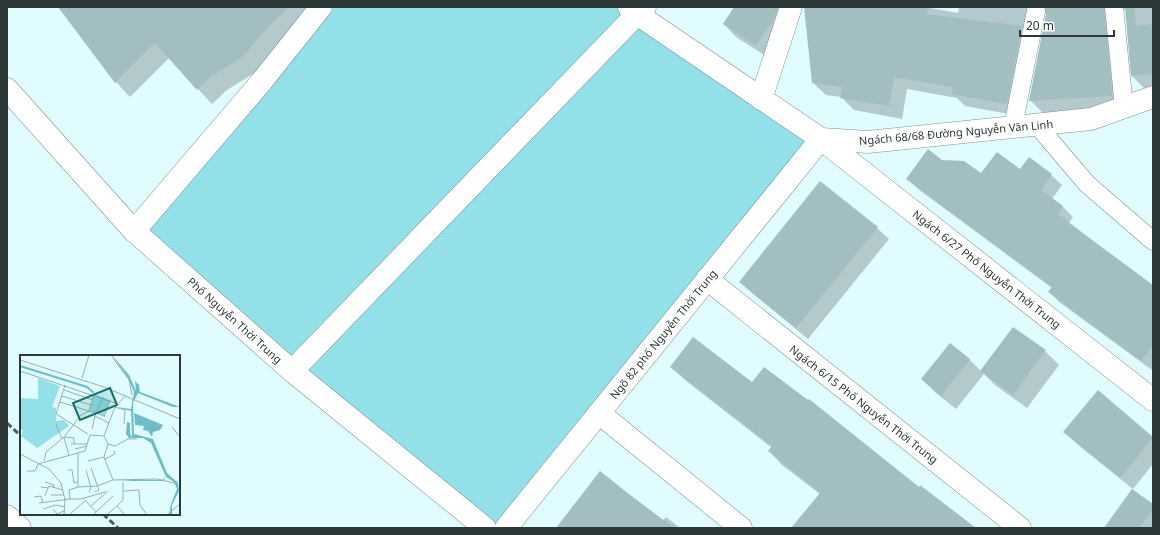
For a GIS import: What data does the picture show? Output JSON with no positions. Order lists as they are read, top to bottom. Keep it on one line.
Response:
{"streets":{"main road":["Ngách 68/68 Đường Nguyễn Văn Linh","Ngách 6/27 Phố Nguyễn Thời Trung","Phố Nguyễn Thời Trung","Ngõ 82 phố Nguyễn Thời Trung","Ngách 6/15 Phố Nguyễn Thời Trung"]},"crossings":[["Ngách 68/68 Đường Nguyễn Văn Linh","Ngách 6/27 Phố Nguyễn Thời Trung"],["Ngách 68/68 Đường Nguyễn Văn Linh","Ngõ 82 phố Nguyễn Thời Trung"],["Ngách 6/27 Phố Nguyễn Thời Trung","Ngõ 82 phố Nguyễn Thời Trung"],["Ngõ 82 phố Nguyễn Thời Trung","Ngách 6/15 Phố Nguyễn Thời Trung"]],"scale_bar":"20 m"}
